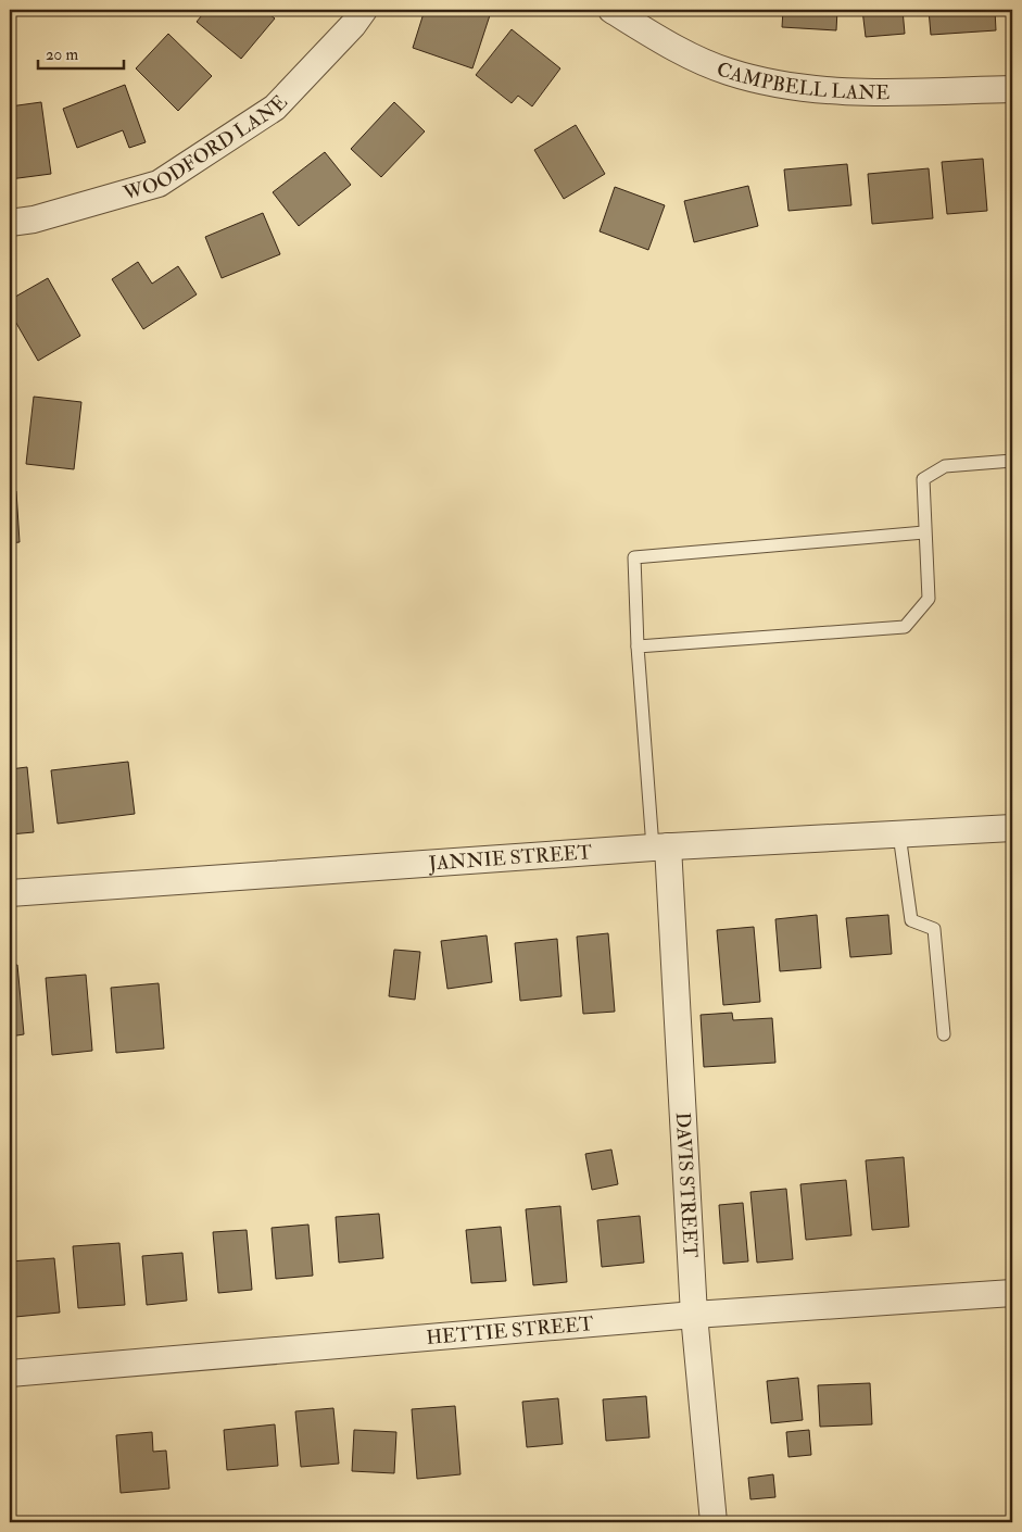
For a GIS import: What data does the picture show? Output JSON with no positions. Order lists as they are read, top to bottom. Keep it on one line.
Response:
{"streets":{"street":["CAMPBELL LANE","WOODFORD LANE","JANNIE STREET","DAVIS STREET","HETTIE STREET"]},"crossings":[["JANNIE STREET","DAVIS STREET"],["DAVIS STREET","HETTIE STREET"]],"scale_bar":"20 m"}
